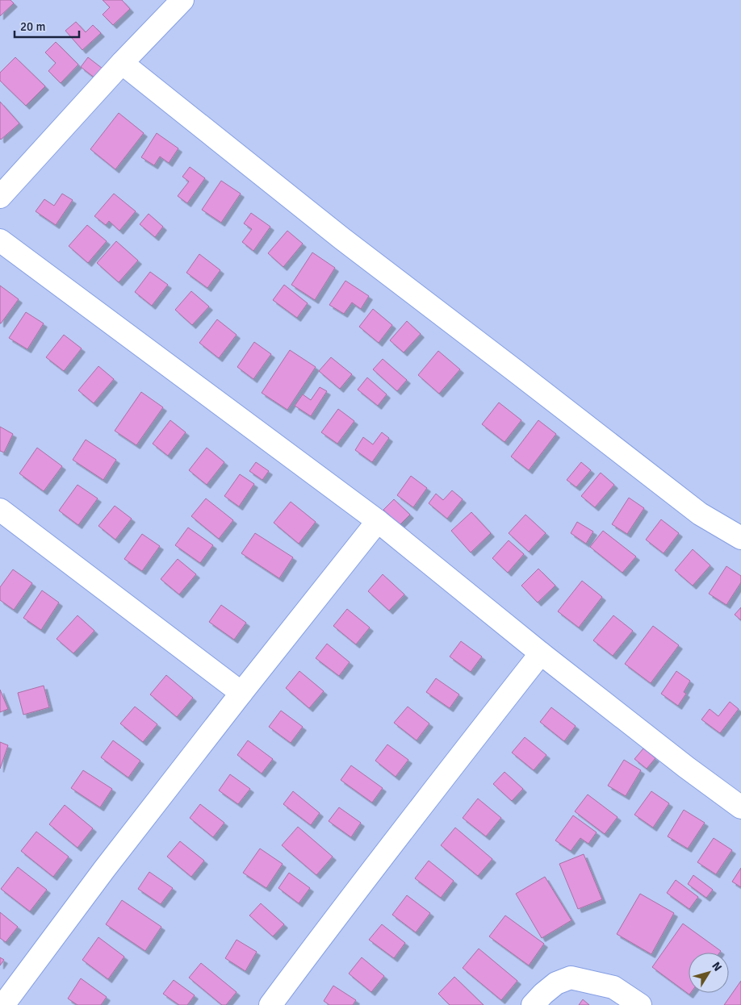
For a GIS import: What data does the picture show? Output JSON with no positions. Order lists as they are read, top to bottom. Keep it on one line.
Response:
{"scale_bar":"20 m","north":"top right"}
